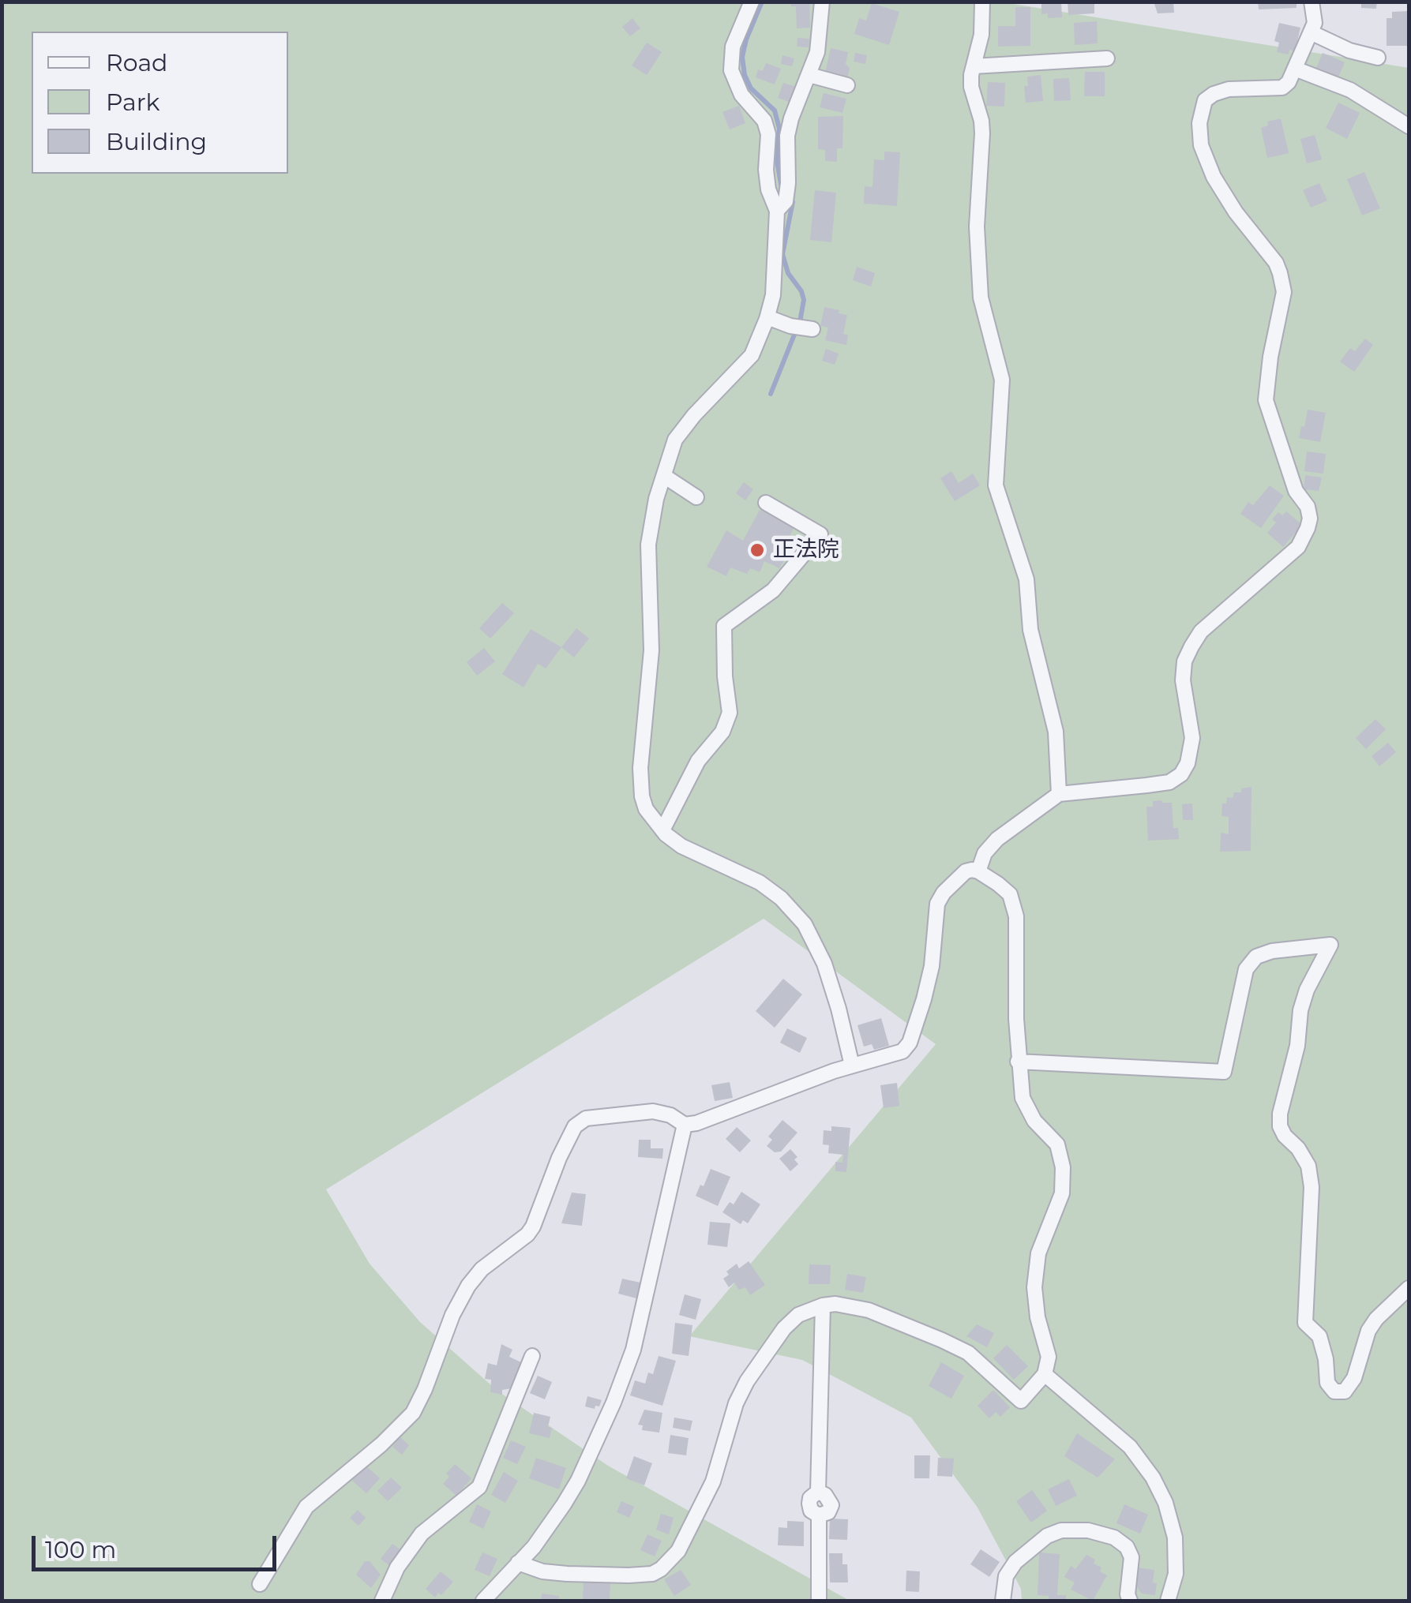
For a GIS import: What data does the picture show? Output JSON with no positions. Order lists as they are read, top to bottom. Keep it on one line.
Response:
{"places":["正法院"],"legend":["Road","Park","Building"],"scale_bar":"100 m"}
